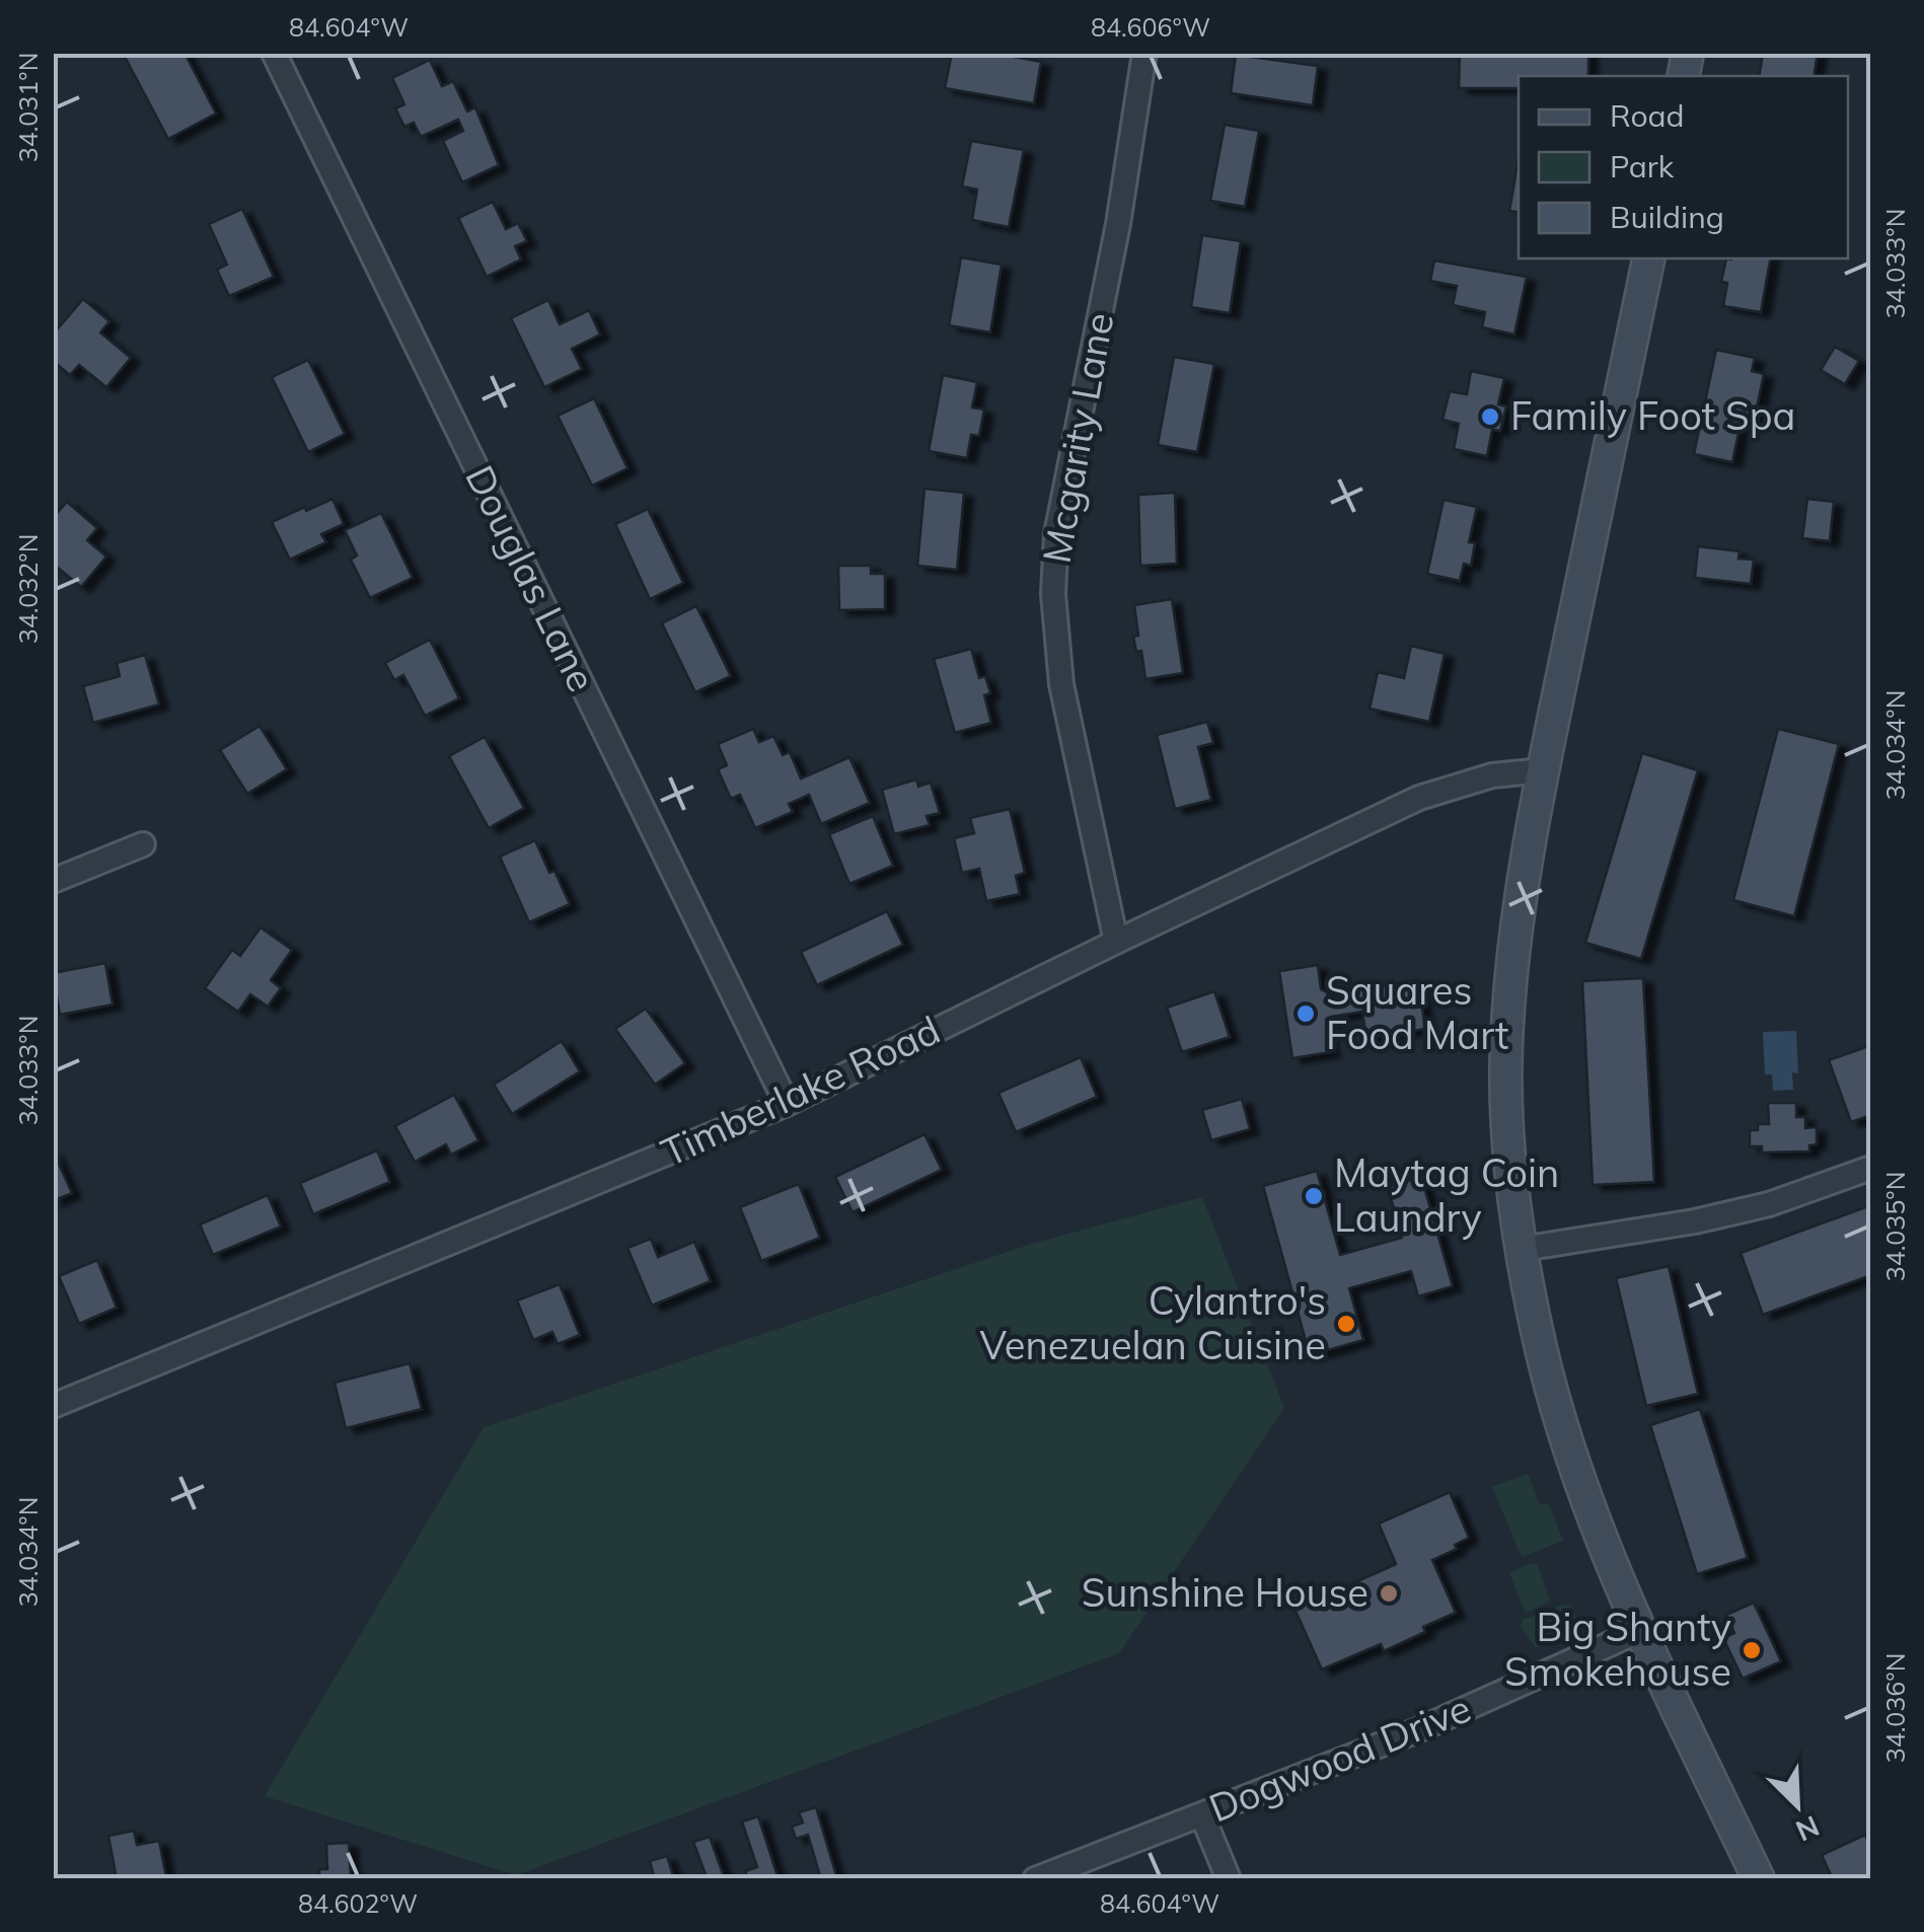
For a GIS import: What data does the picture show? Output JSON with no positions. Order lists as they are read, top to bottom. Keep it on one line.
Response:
{"streets":{"street":["Mcgarity Lane","Douglas Lane","Timberlake Road","Dogwood Drive"]},"crossings":[["Mcgarity Lane","Timberlake Road"],["Douglas Lane","Timberlake Road"]],"places":["Family Foot Spa","Squares Food Mart","Maytag Coin Laundry","Cylantro's Venezuelan Cuisine","Sunshine House","Big Shanty Smokehouse"],"legend":["Road","Park","Building"],"north":"bottom right","coordinates":["84.604°W","84.606°W","34.031°N","34.033°N","34.032°N","34.034°N","34.035°N","34.036°N","84.602°W"]}
